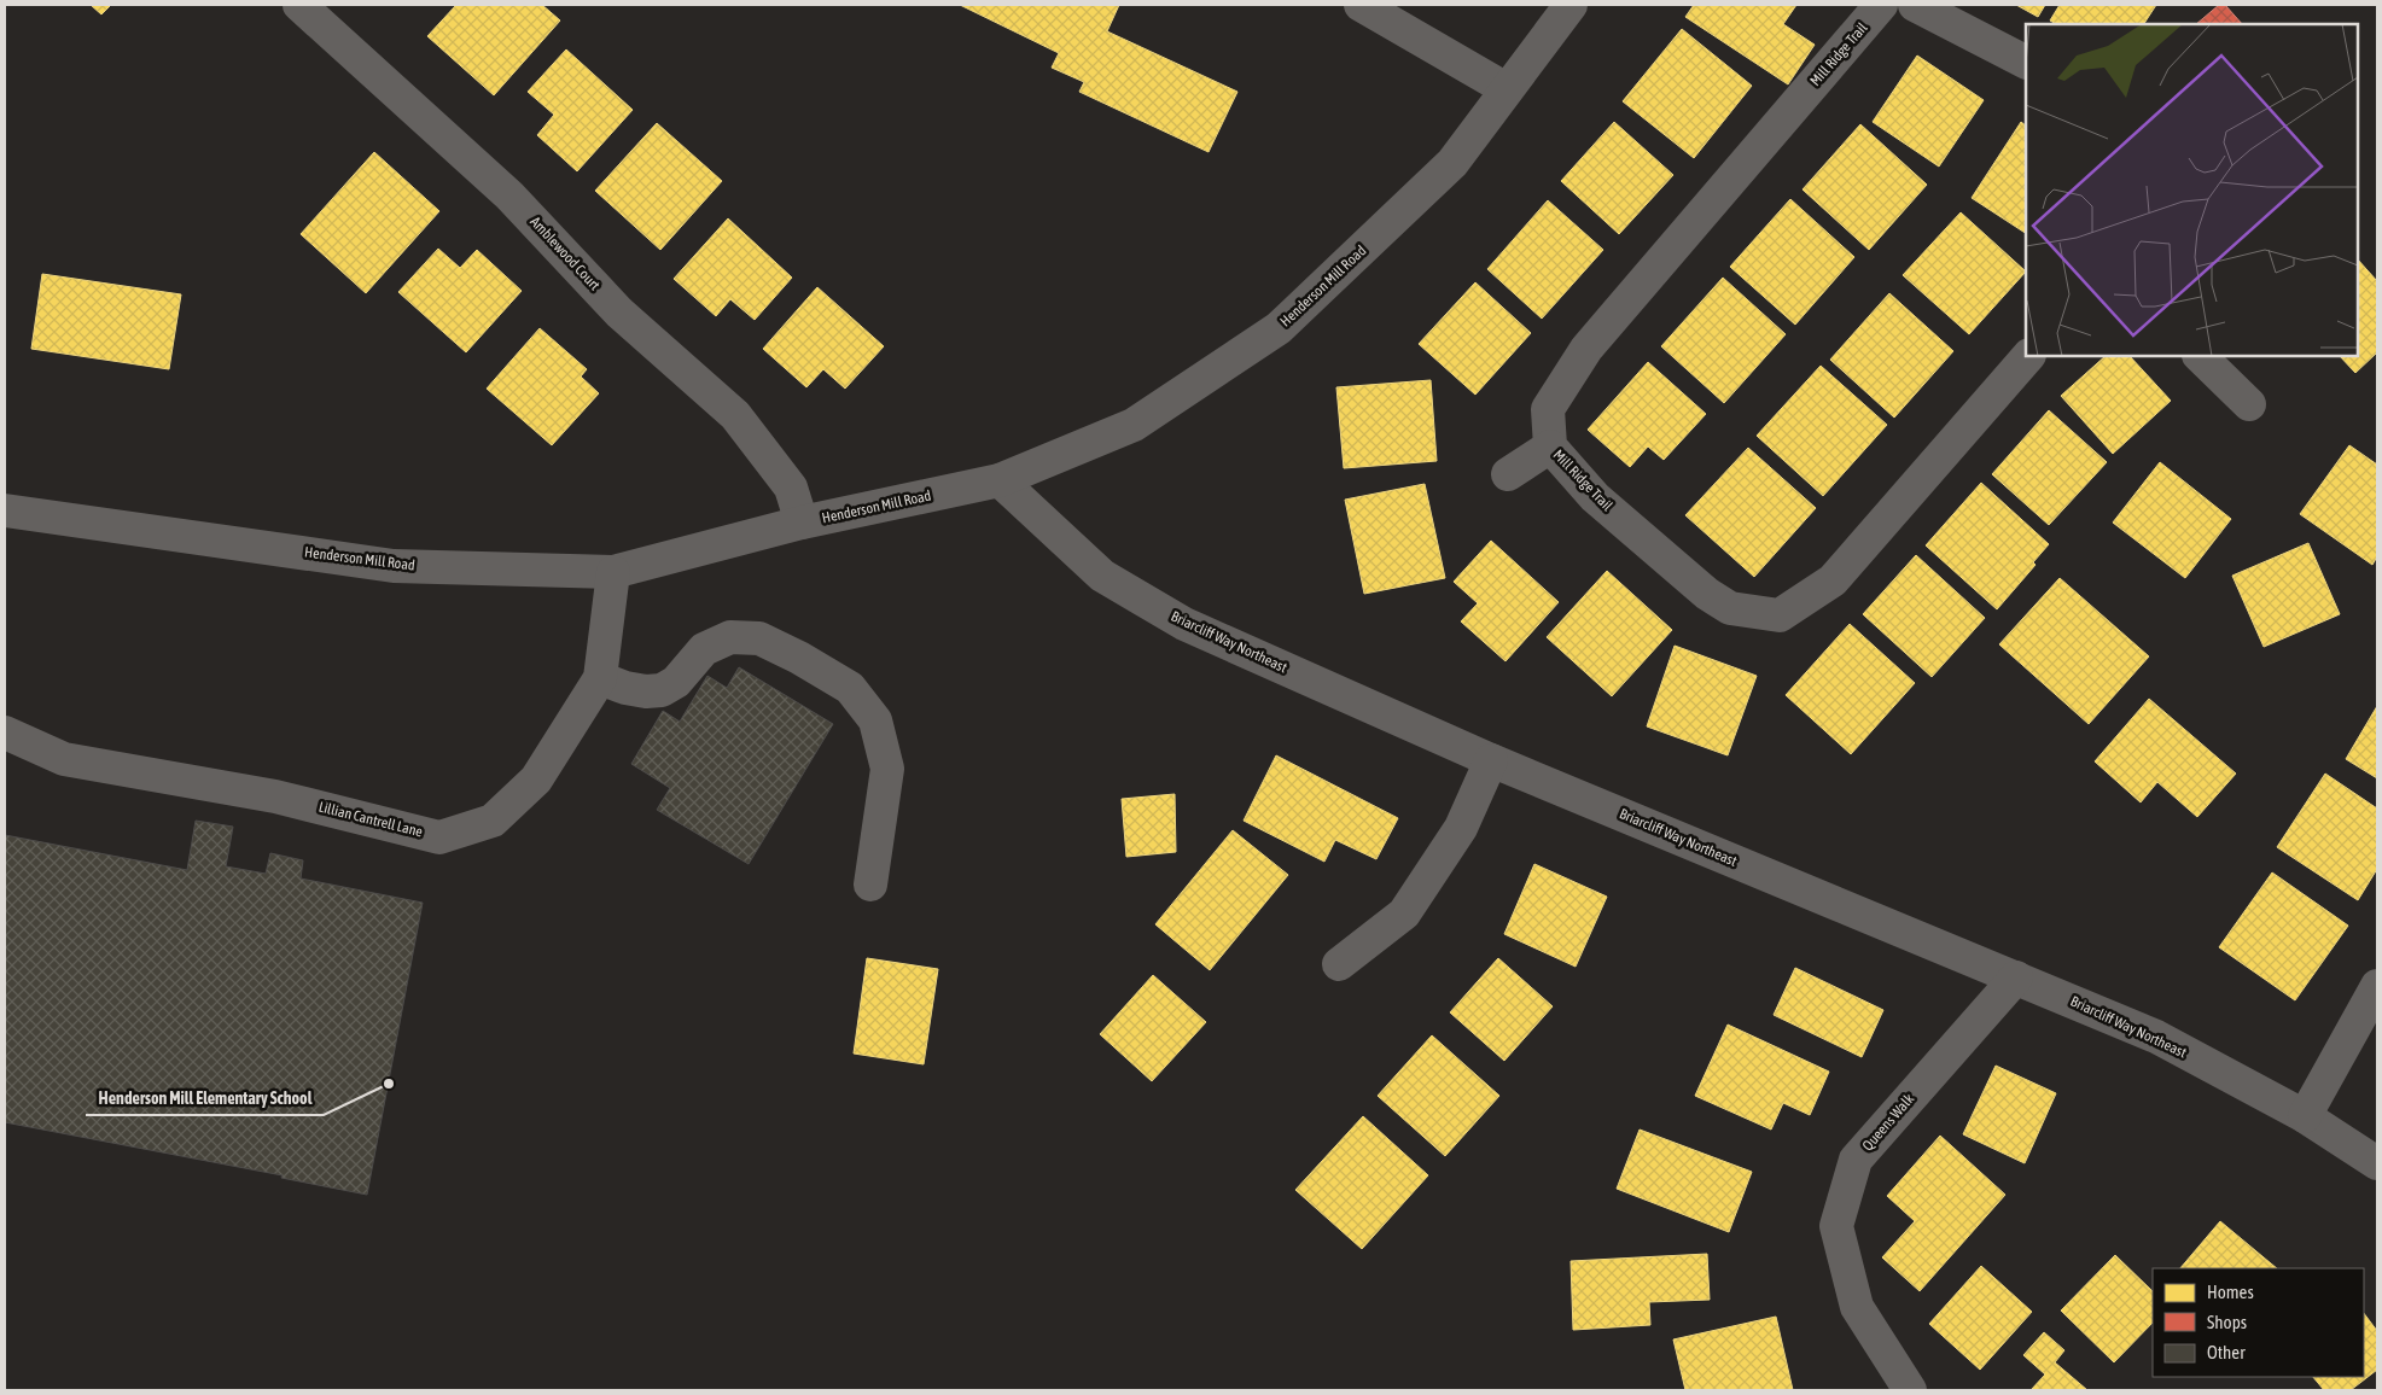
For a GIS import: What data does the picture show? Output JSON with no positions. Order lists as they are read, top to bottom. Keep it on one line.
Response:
{"streets":{"street":["Mill Ridge Trail","Amblewood Court","Henderson Mill Road","Briarcliff Way Northeast","Lillian Cantrell Lane","Queens Walk"]},"crossings":[["Amblewood Court","Henderson Mill Road"],["Henderson Mill Road","Briarcliff Way Northeast"],["Henderson Mill Road","Lillian Cantrell Lane"],["Briarcliff Way Northeast","Queens Walk"]],"places":["Henderson Mill Elementary School"],"legend":["Homes","Shops","Other"]}
